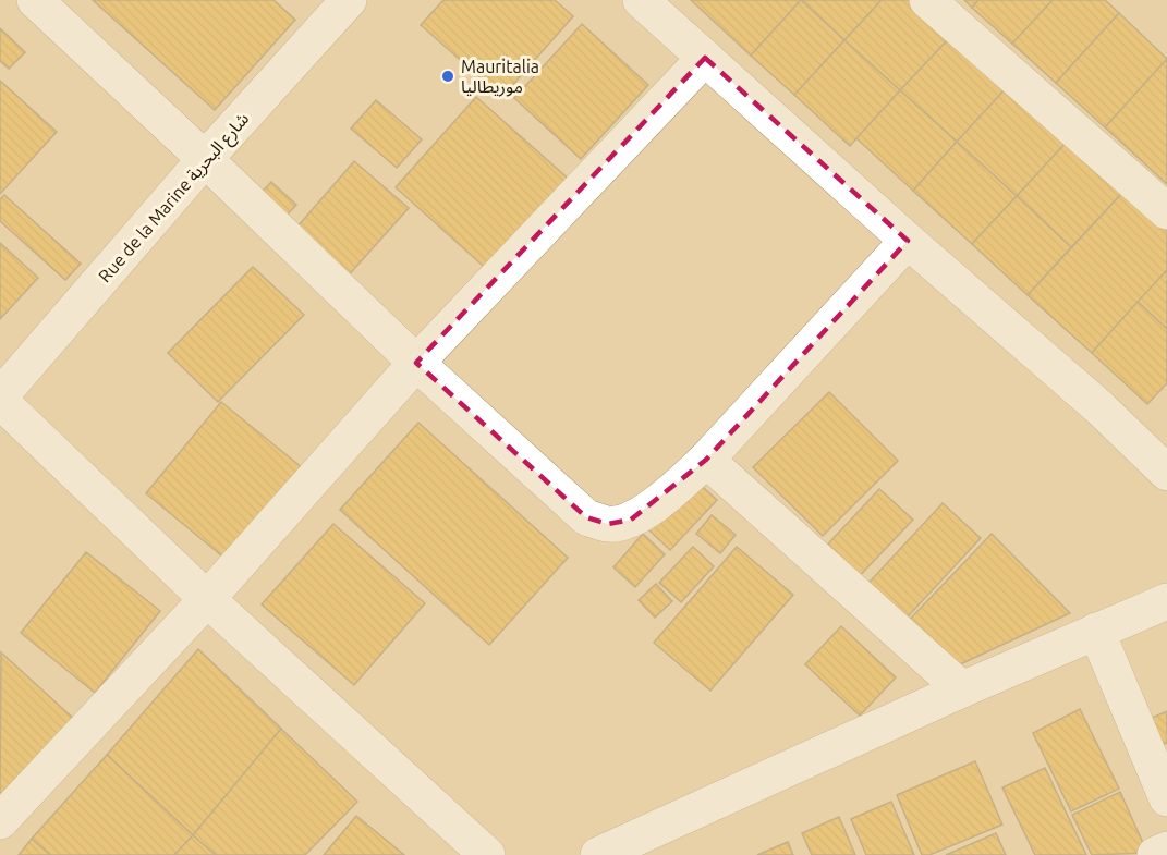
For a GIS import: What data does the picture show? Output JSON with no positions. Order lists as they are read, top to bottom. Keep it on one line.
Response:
{"streets":{"street":["Rue de la Marine شارع البحرية"]},"places":["Mauritalia موريطاليا"]}
